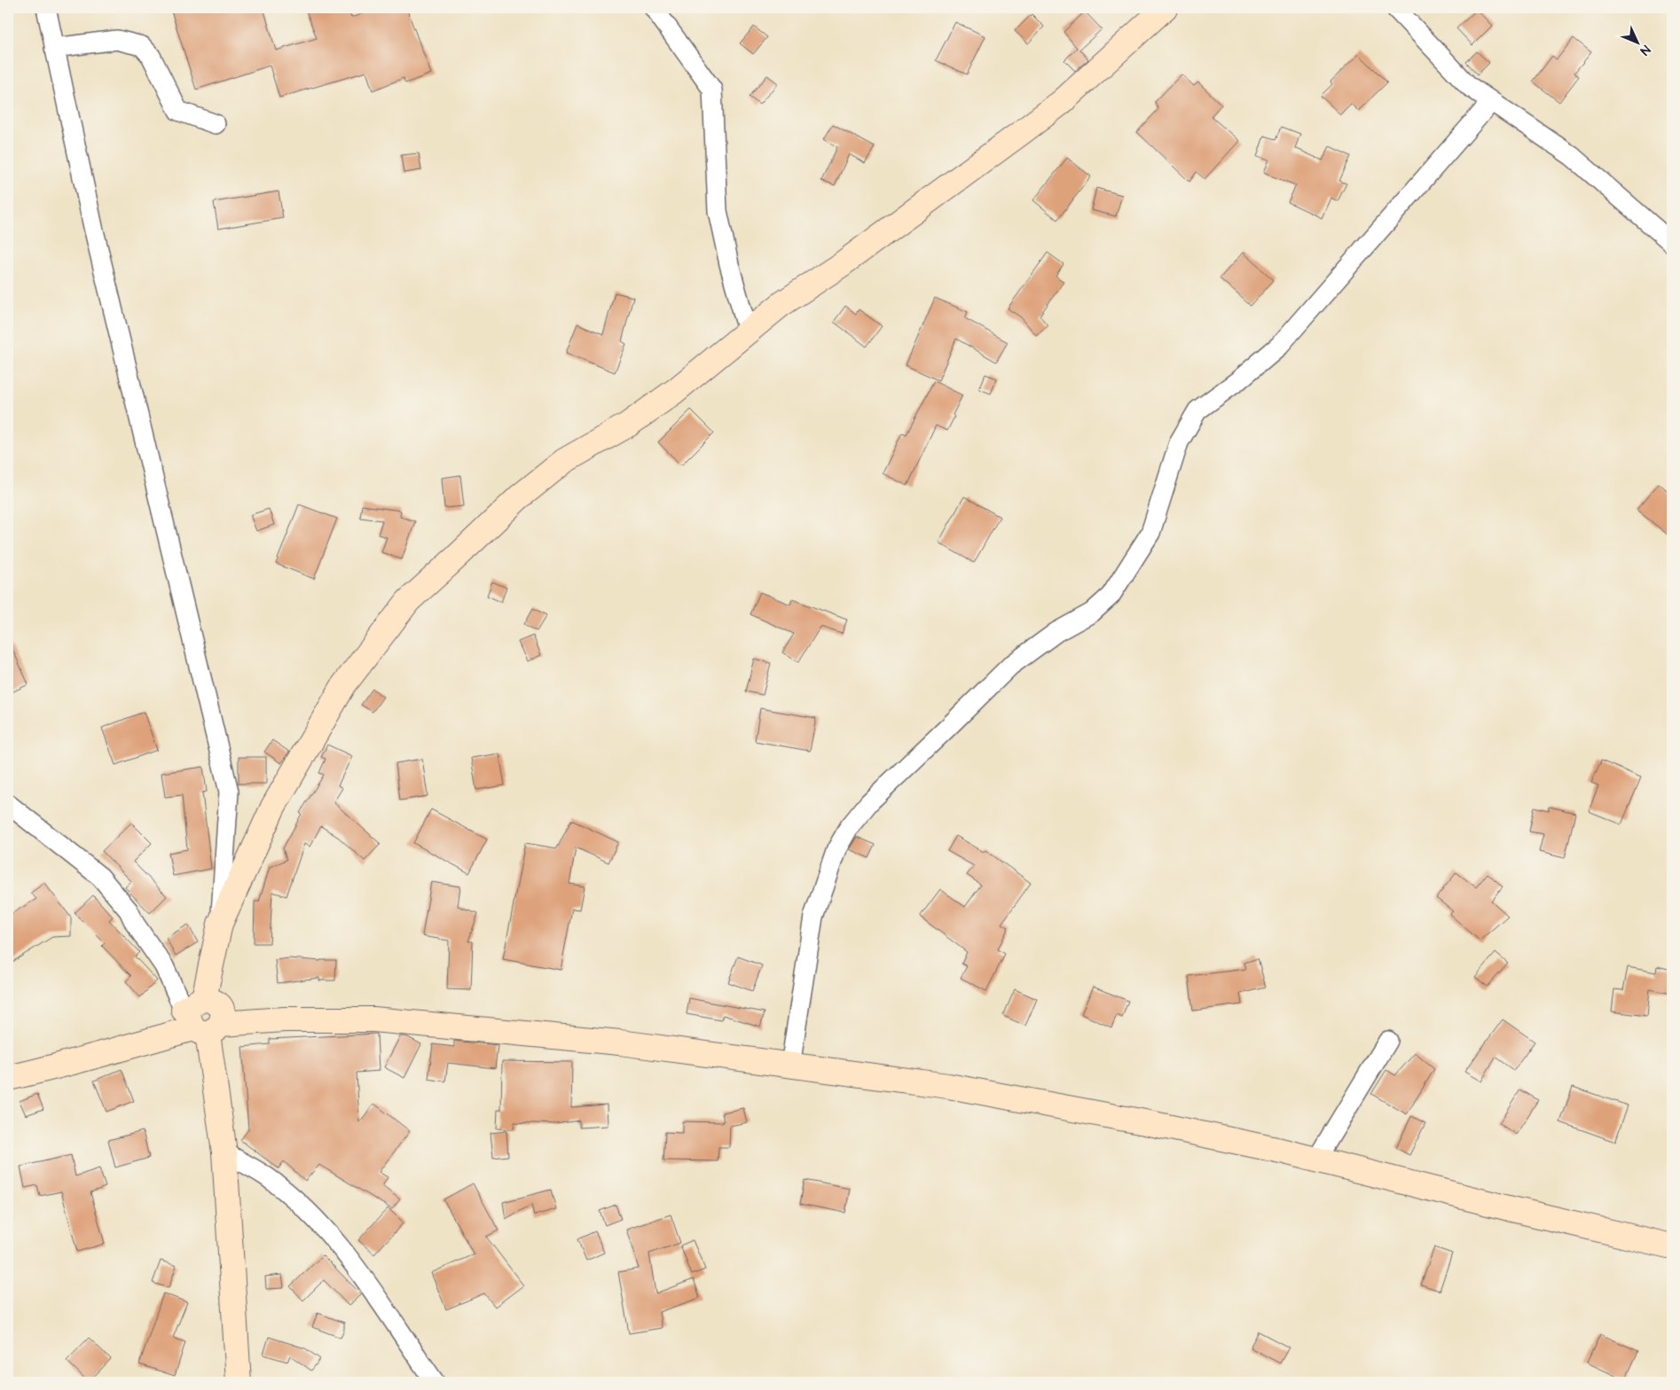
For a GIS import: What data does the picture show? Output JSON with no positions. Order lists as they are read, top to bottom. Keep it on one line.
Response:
{"north":"bottom right"}
